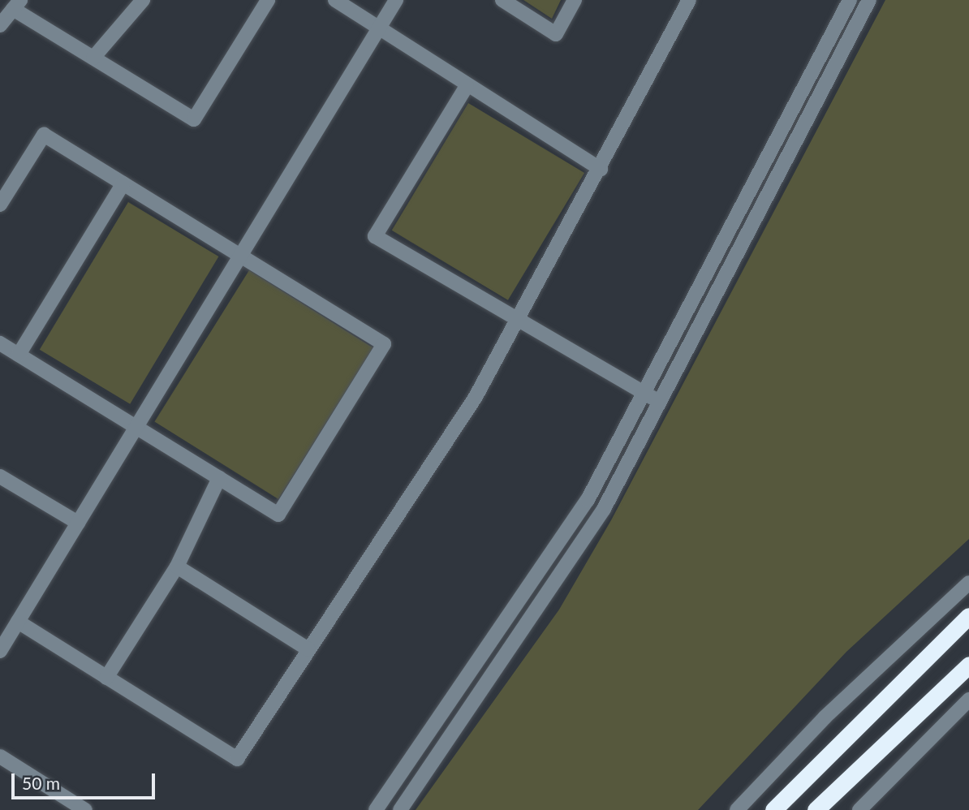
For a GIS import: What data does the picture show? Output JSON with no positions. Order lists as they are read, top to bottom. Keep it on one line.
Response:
{"scale_bar":"50 m"}
